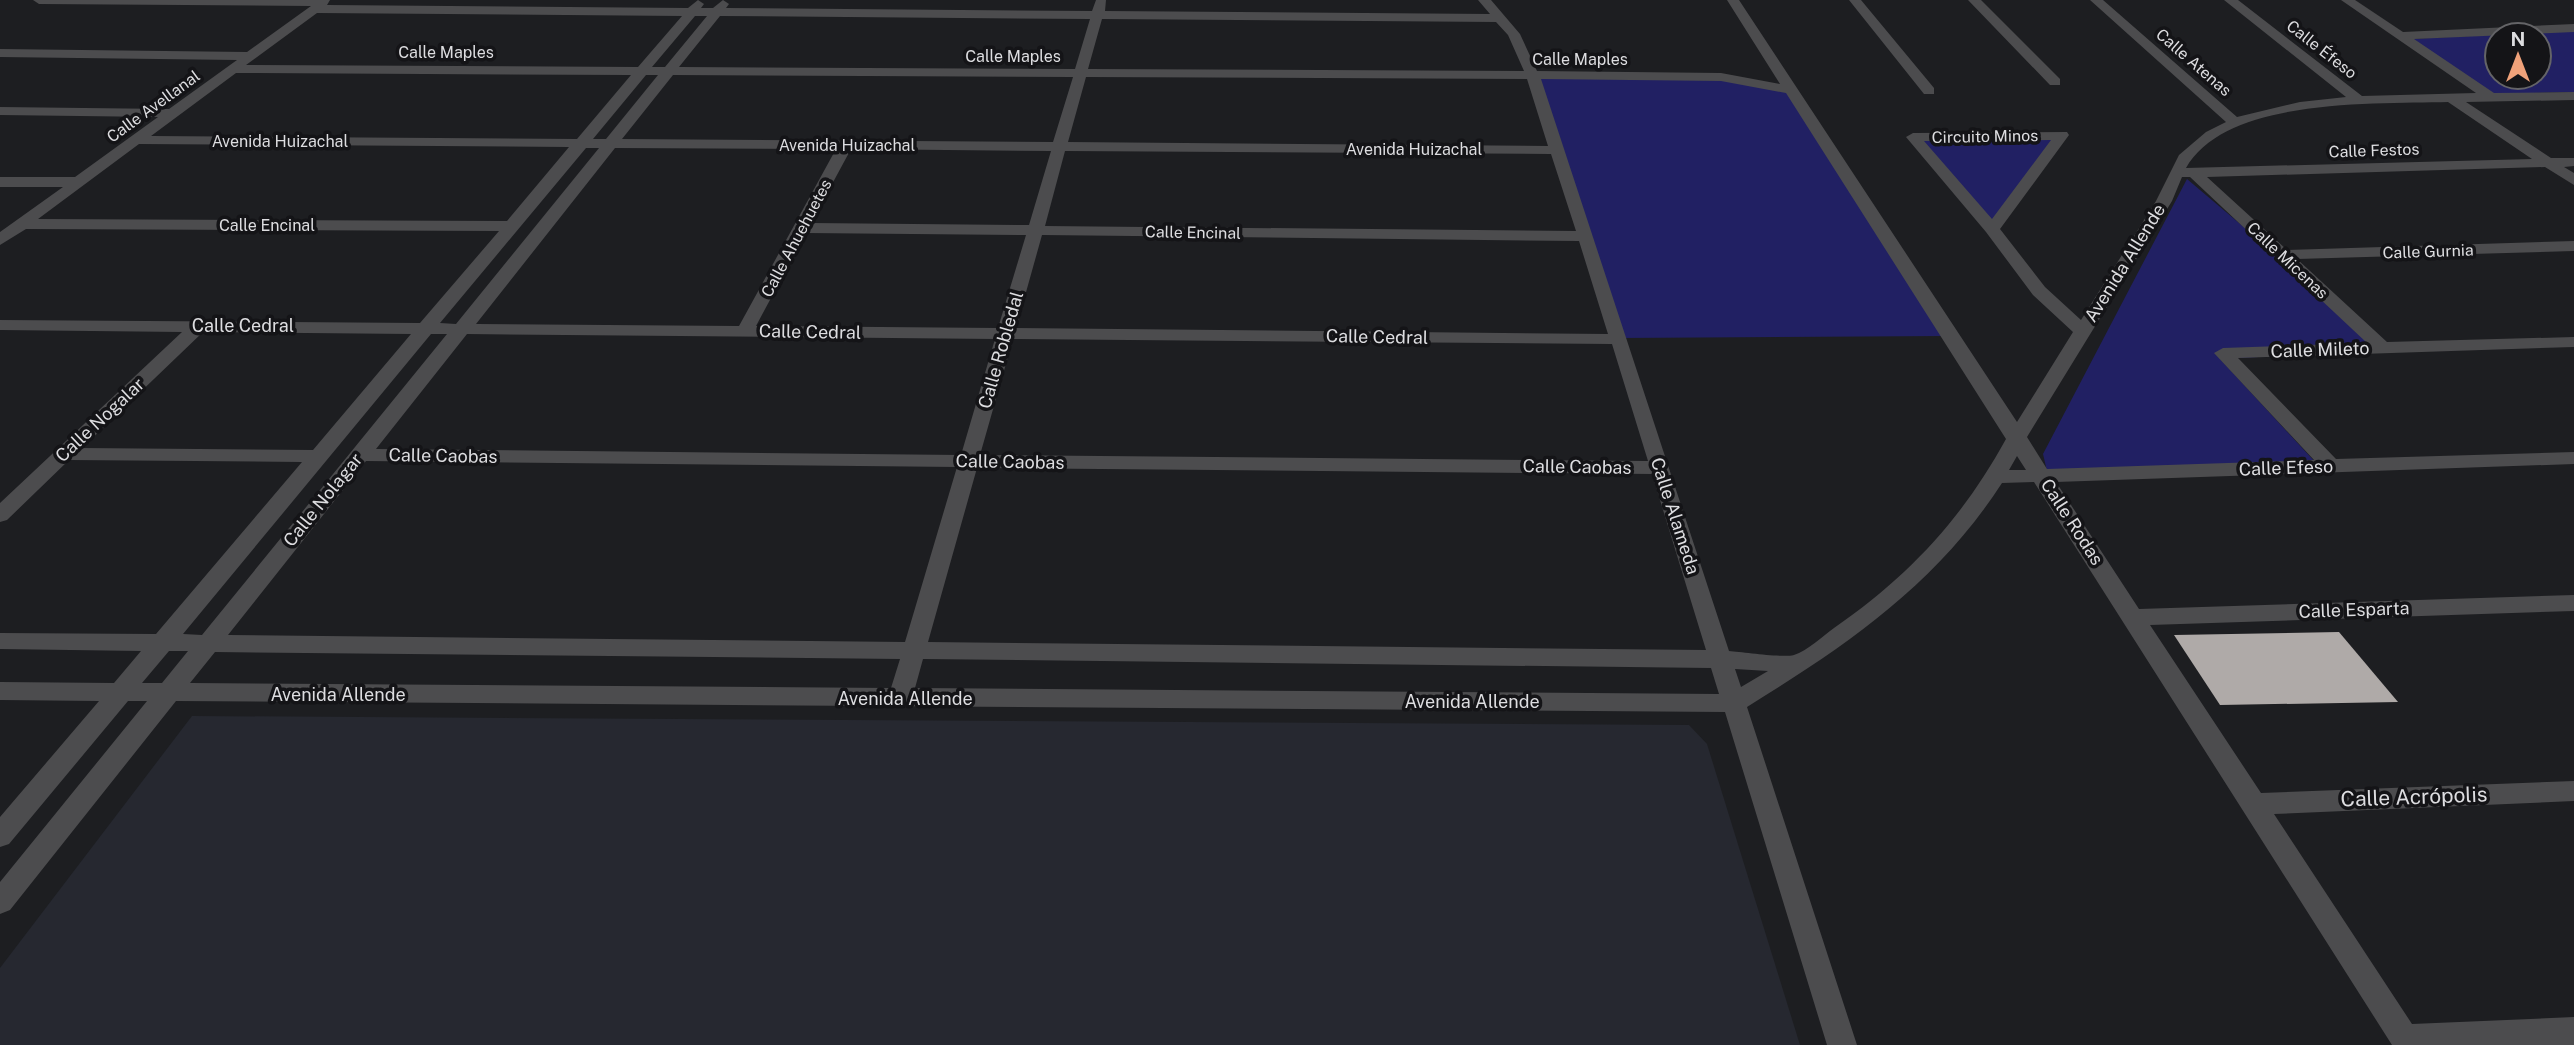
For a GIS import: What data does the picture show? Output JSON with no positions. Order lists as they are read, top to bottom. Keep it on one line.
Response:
{"streets":{"street":["Calle Éfeso","Calle Maples","Calle Atenas","Calle Avellanal","Circuito Minos","Avenida Huizachal","Calle Festos","Calle Encinal","Calle Ahuehuetes","Calle Gurnia","Calle Micenas","Avenida Allende","Calle Cedral","Calle Robledal","Calle Mileto","Calle Nogalar","Calle Caobas","Calle Efeso","Calle Nolagar","Calle Alameda","Calle Rodas","Calle Esparta","Calle Acrópolis"]},"crossings":[["Calle Éfeso","Avenida Allende"],["Calle Maples","Calle Avellanal"],["Calle Maples","Calle Robledal"],["Calle Maples","Calle Nolagar"],["Calle Maples","Calle Alameda"],["Calle Maples","Calle Rodas"],["Calle Atenas","Avenida Allende"],["Calle Avellanal","Avenida Huizachal"],["Calle Avellanal","Calle Encinal"],["Circuito Minos","Avenida Allende"],["Avenida Huizachal","Calle Ahuehuetes"],["Avenida Huizachal","Calle Robledal"],["Avenida Huizachal","Calle Nolagar"],["Avenida Huizachal","Calle Alameda"],["Calle Festos","Calle Micenas"],["Calle Festos","Avenida Allende"],["Calle Encinal","Calle Ahuehuetes"],["Calle Encinal","Calle Robledal"],["Calle Encinal","Calle Nolagar"],["Calle Encinal","Calle Alameda"],["Calle Ahuehuetes","Calle Cedral"],["Calle Gurnia","Calle Micenas"],["Calle Micenas","Avenida Allende"],["Calle Micenas","Calle Mileto"],["Avenida Allende","Calle Robledal"],["Avenida Allende","Calle Efeso"],["Avenida Allende","Calle Nolagar"],["Avenida Allende","Calle Alameda"],["Avenida Allende","Calle Rodas"],["Calle Cedral","Calle Robledal"],["Calle Cedral","Calle Nogalar"],["Calle Cedral","Calle Nolagar"],["Calle Cedral","Calle Alameda"],["Calle Robledal","Calle Caobas"],["Calle Mileto","Calle Efeso"],["Calle Caobas","Calle Nolagar"],["Calle Caobas","Calle Alameda"],["Calle Efeso","Calle Rodas"],["Calle Rodas","Calle Esparta"],["Calle Rodas","Calle Acrópolis"]],"north":"top"}
